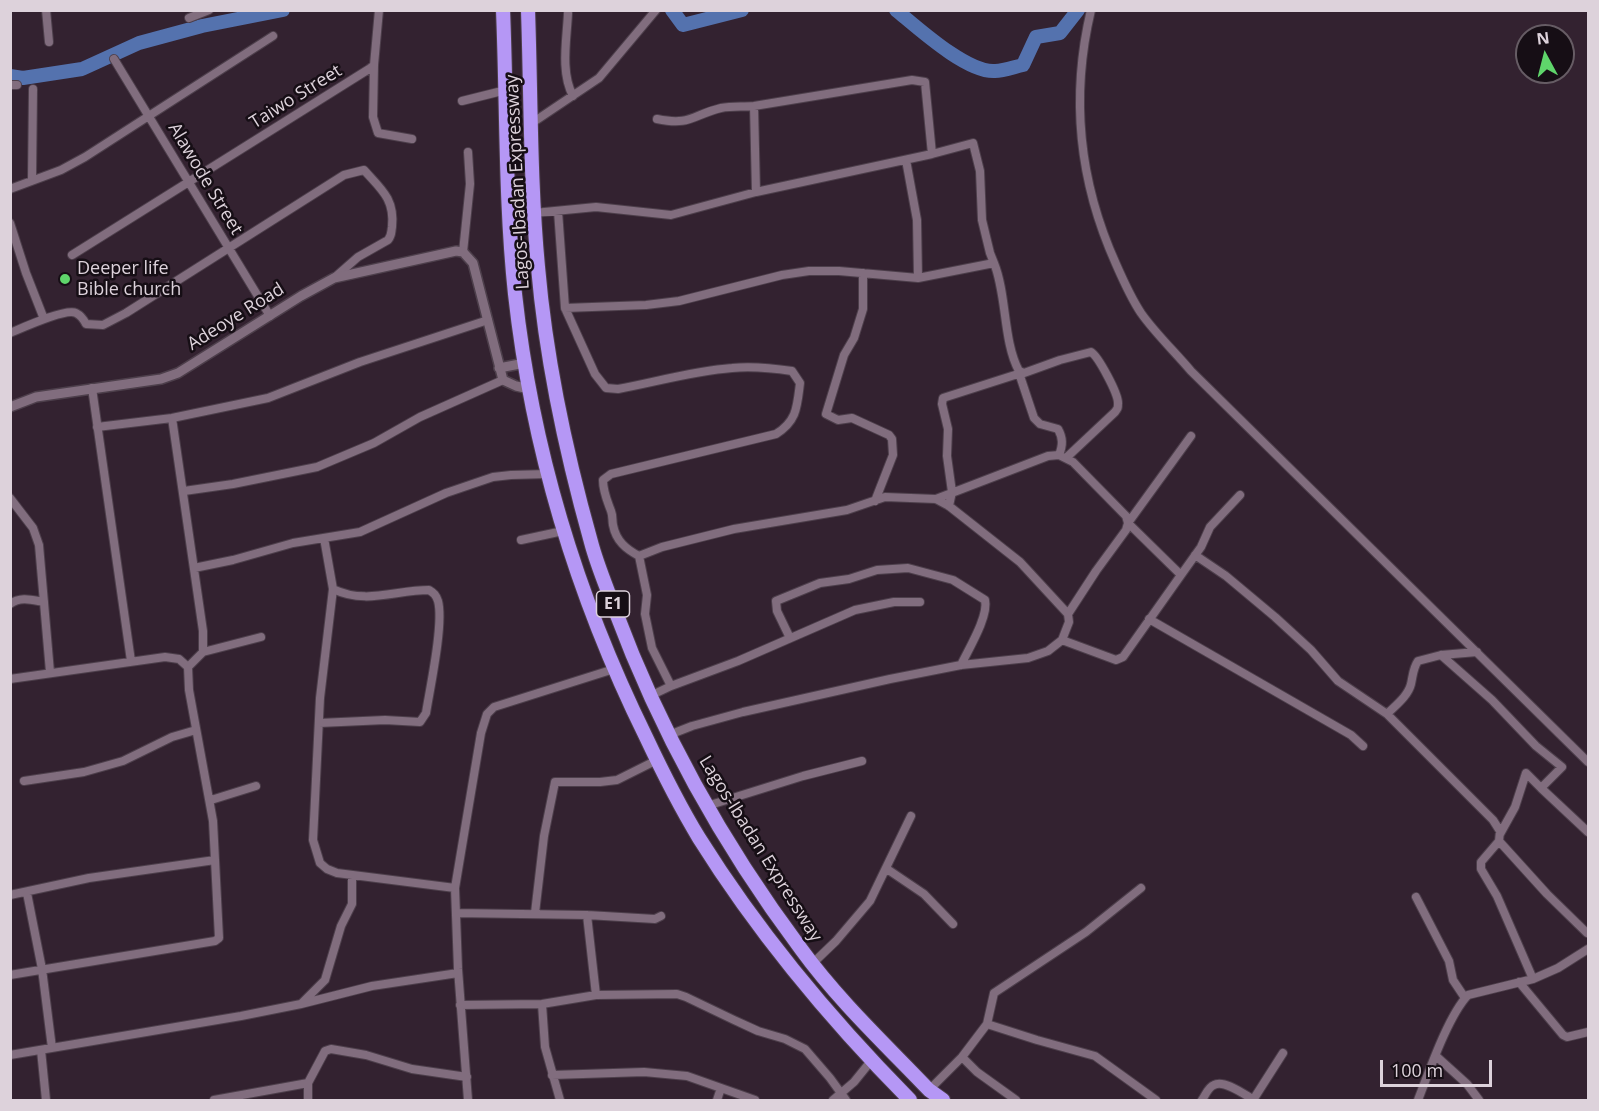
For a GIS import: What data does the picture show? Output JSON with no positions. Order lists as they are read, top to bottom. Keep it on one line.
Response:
{"streets":{"highway":["Lagos-Ibadan Expressway","E1"],"street":["Taiwo Street","Alawode Street","Adeoye Road"]},"crossings":[["Taiwo Street","Alawode Street"],["Alawode Street","Adeoye Road"]],"places":["Deeper life Bible church"],"scale_bar":"100 m","north":"top"}
